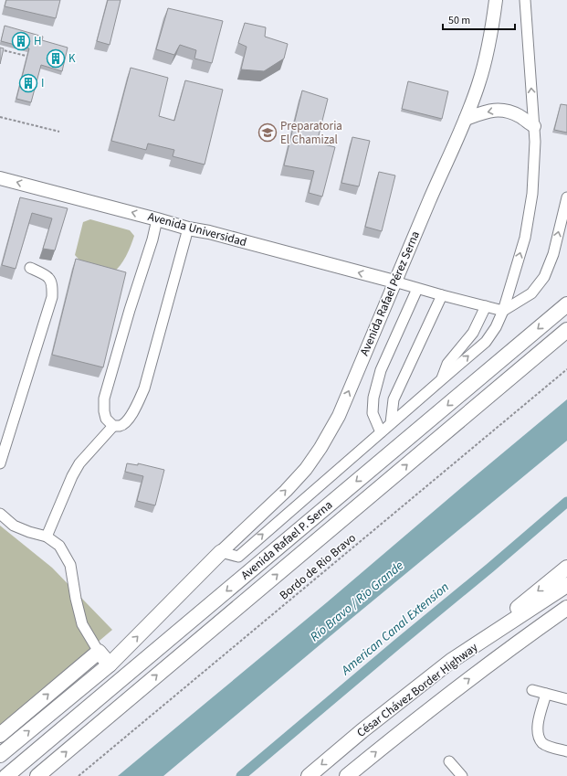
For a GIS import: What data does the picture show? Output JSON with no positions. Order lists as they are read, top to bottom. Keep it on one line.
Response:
{"streets":{"highway":["Avenida Rafael P. Serna","César Chávez Border Highway"],"main road":["Avenida Universidad","Avenida Rafael Pérez Serna"],"path":["Bordo de Rio Bravo"]},"crossings":[["Avenida Universidad","Avenida Rafael Pérez Serna"]],"one_way":["Avenida Universidad","Avenida Rafael Pérez Serna"],"water":["Río Bravo / Rio Grande","American Canal Extension"],"places":{"building":["H","K","I"],"school or university":["Preparatoria El Chamizal"]},"scale_bar":"50 m"}
